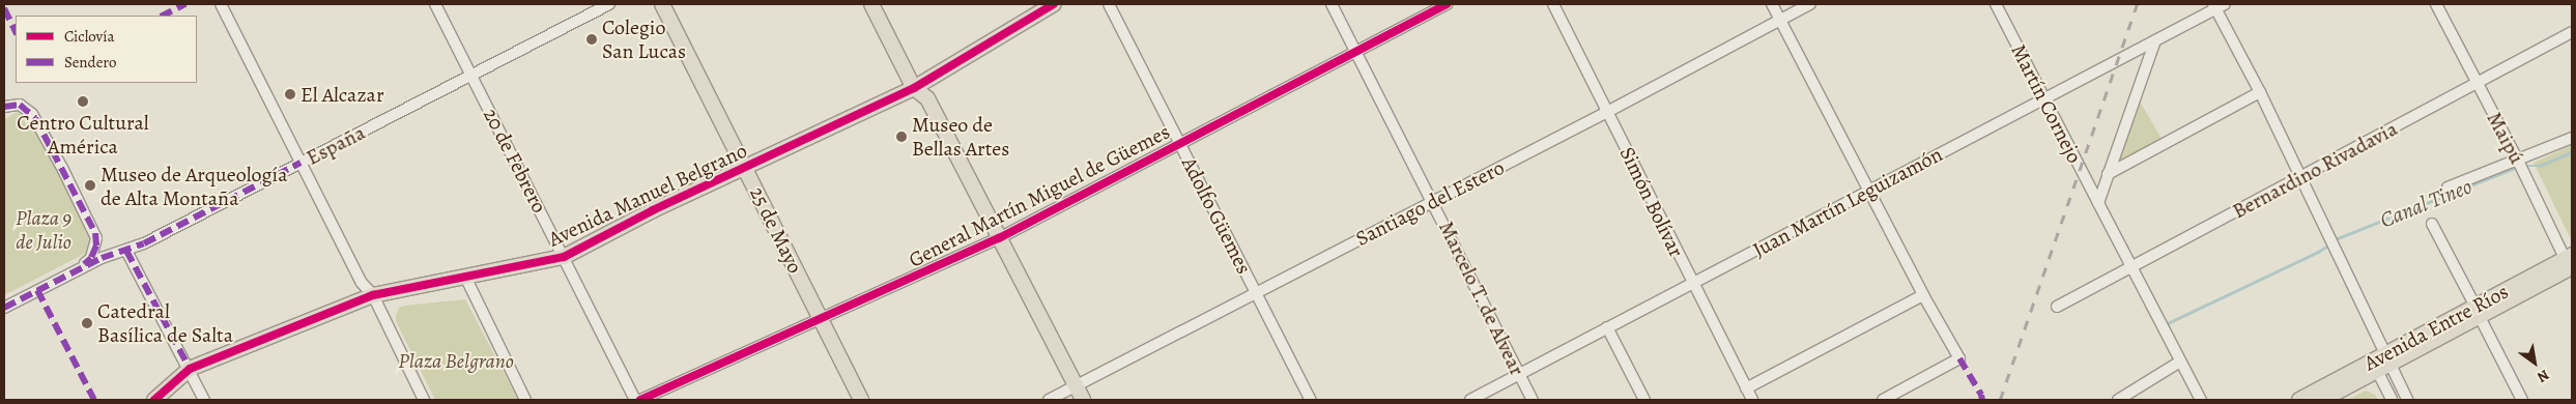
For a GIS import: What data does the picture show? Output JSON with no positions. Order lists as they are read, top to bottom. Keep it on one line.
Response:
{"streets":{"main road":["Avenida Manuel Belgrano","25 de Mayo","Avenida Entre Ríos"],"street":["Martín Cornejo","Maipú","España","20 de Febrero","Bernardino Rivadavia","General Martín Miguel de Güemes","Simón Bolívar","Juan Martín Leguizamón","Santiago del Estero","Adolfo Güemes","Marcelo T. de Alvear"]},"crossings":[["Martín Cornejo","Bernardino Rivadavia"],["Martín Cornejo","Juan Martín Leguizamón"],["Maipú","Bernardino Rivadavia"],["Maipú","Avenida Entre Ríos"],["España","20 de Febrero"],["20 de Febrero","Avenida Manuel Belgrano"],["Avenida Manuel Belgrano","25 de Mayo"],["General Martín Miguel de Güemes","Adolfo Güemes"],["General Martín Miguel de Güemes","25 de Mayo"],["General Martín Miguel de Güemes","Marcelo T. de Alvear"],["Simón Bolívar","Juan Martín Leguizamón"],["Simón Bolívar","Santiago del Estero"],["Juan Martín Leguizamón","Marcelo T. de Alvear"],["Santiago del Estero","Adolfo Güemes"],["Santiago del Estero","Marcelo T. de Alvear"]],"water":["Canal Tineo"],"parks":["Plaza 9 de Julio","Plaza Belgrano"],"places":["Colegio San Lucas","El Alcazar","Centro Cultural América","Museo de Bellas Artes","Museo de Arqueología de Alta Montaña","Catedral Basílica de Salta"],"legend":["Ciclovía","Sendero"],"north":"bottom right"}
